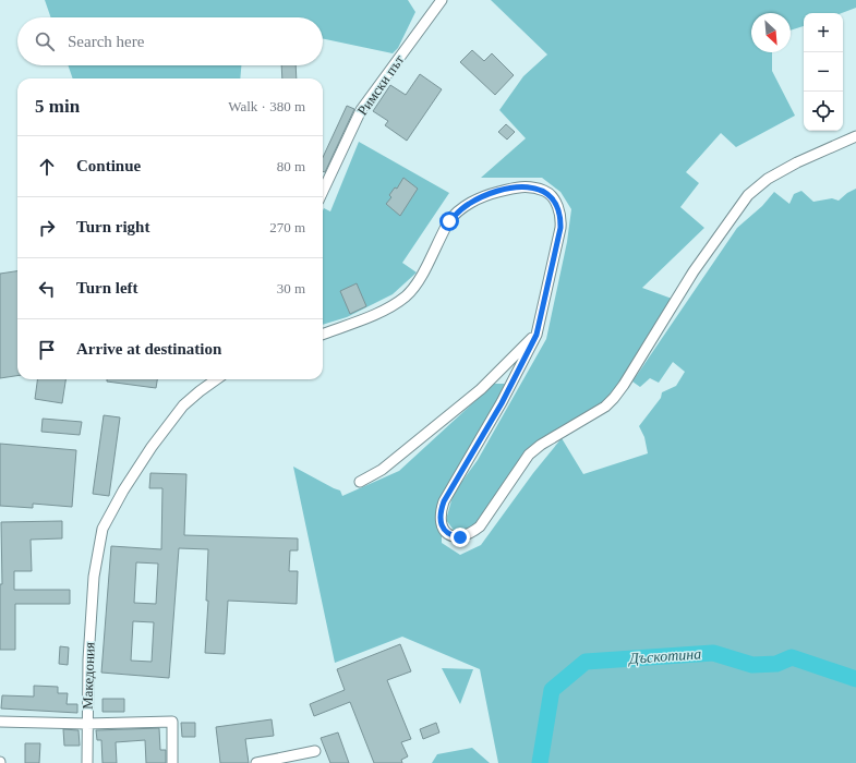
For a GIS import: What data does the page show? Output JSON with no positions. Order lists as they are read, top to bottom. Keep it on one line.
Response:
{"streets":{"street":["Римски път","Македония"]},"water":["Дъскотина"],"north":"bottom right","page":{"map_buttons":["+","−"],"search":"Search here","heading":["5 min","Walk · 380 m"],"list":[["Continue","80 m"],["Turn right","270 m"],["Turn left","30 m"],"Arrive at destination"]}}
